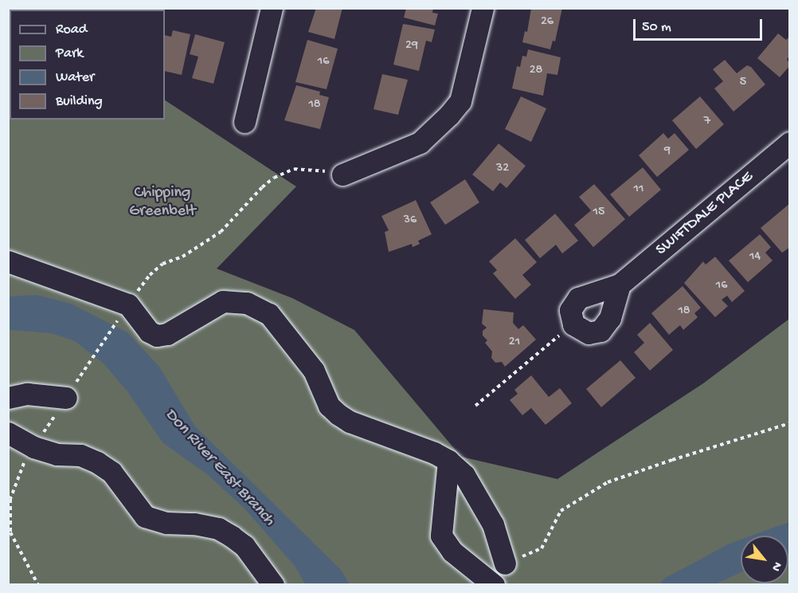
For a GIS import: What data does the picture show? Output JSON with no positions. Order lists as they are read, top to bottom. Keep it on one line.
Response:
{"streets":{"street":["SWIFTDALE PLACE"]},"water":["Don River East Branch"],"parks":["Chipping Greenbelt"],"house_numbers":["26","29","16","28","5","18","7","9","32","11","15","36","14","16","18","21"],"legend":["Road","Park","Water","Building"],"scale_bar":"50 m","north":"bottom right"}
